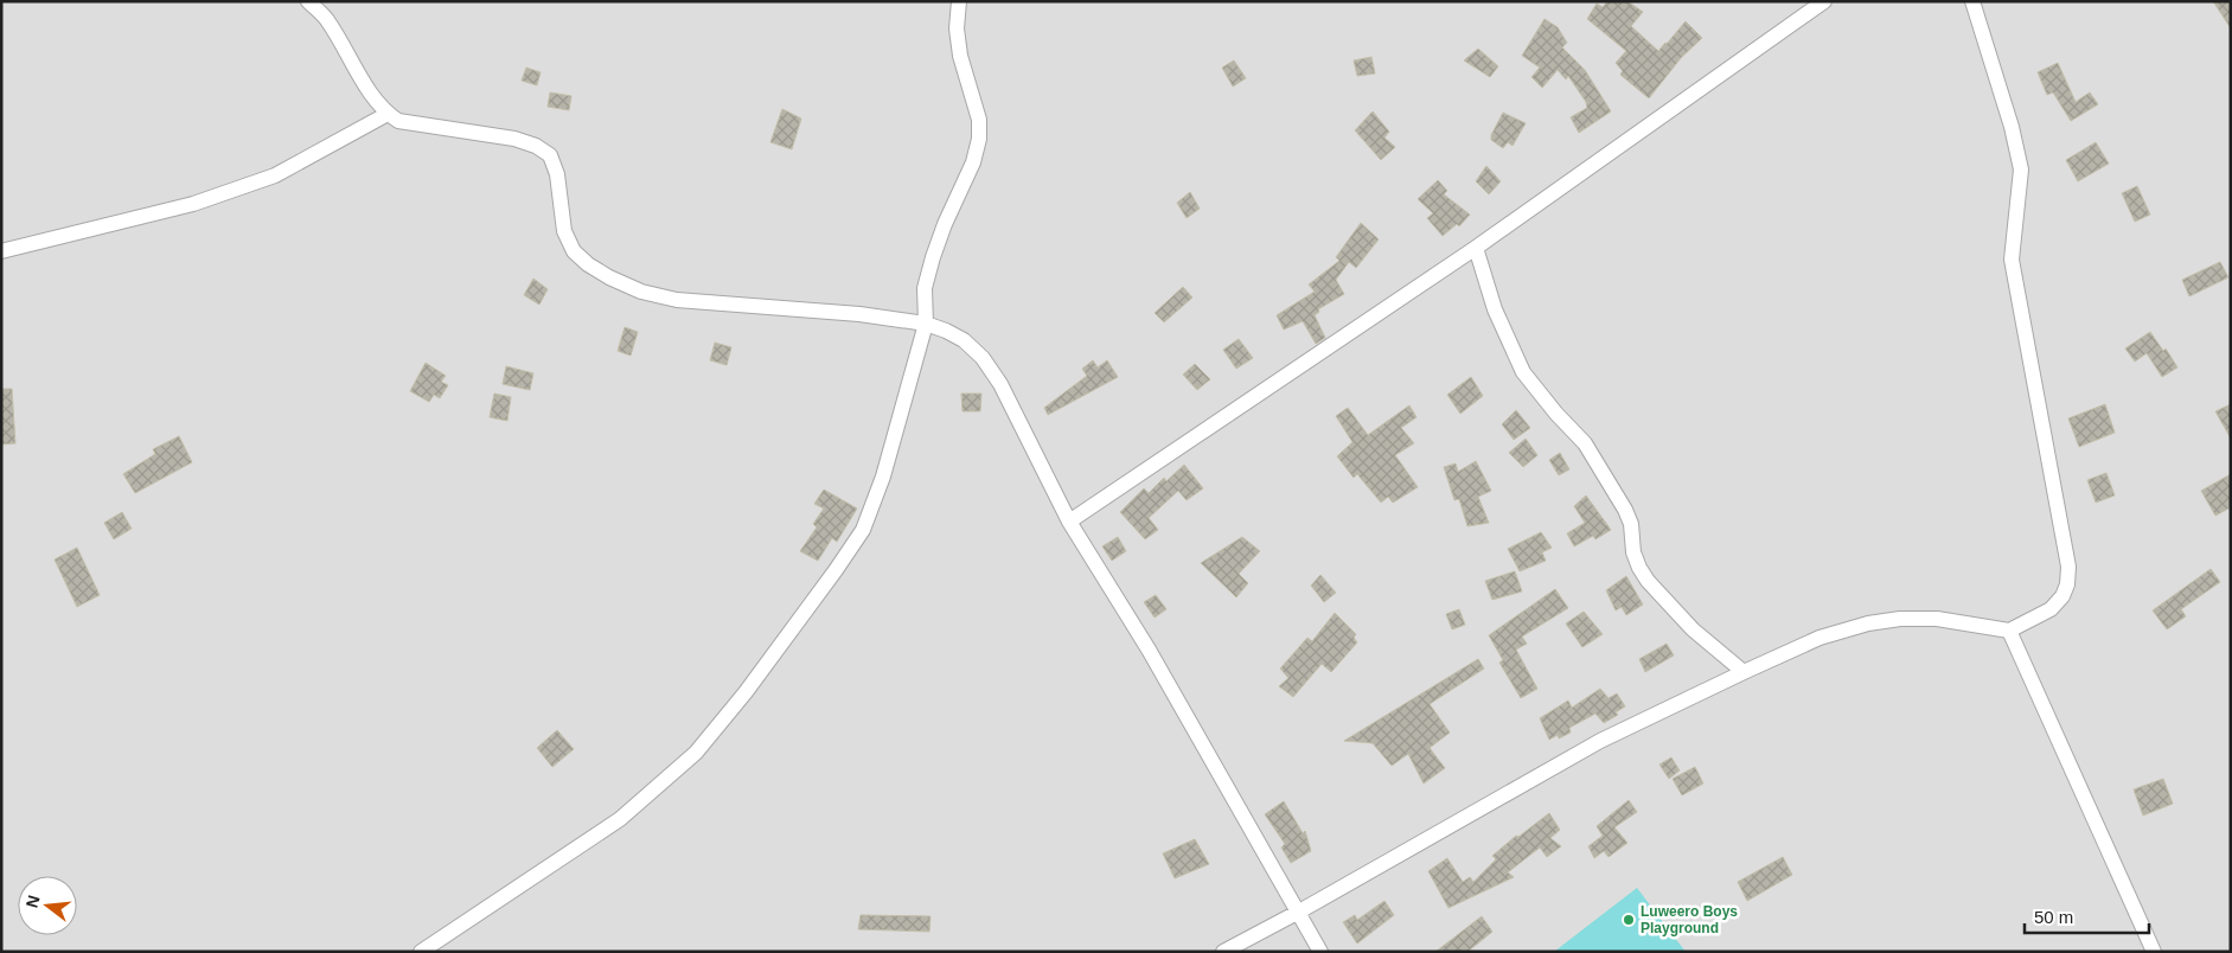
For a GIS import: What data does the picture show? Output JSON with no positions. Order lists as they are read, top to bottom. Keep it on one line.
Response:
{"places":["Luweero Boys Playground"],"scale_bar":"50 m","north":"left"}
